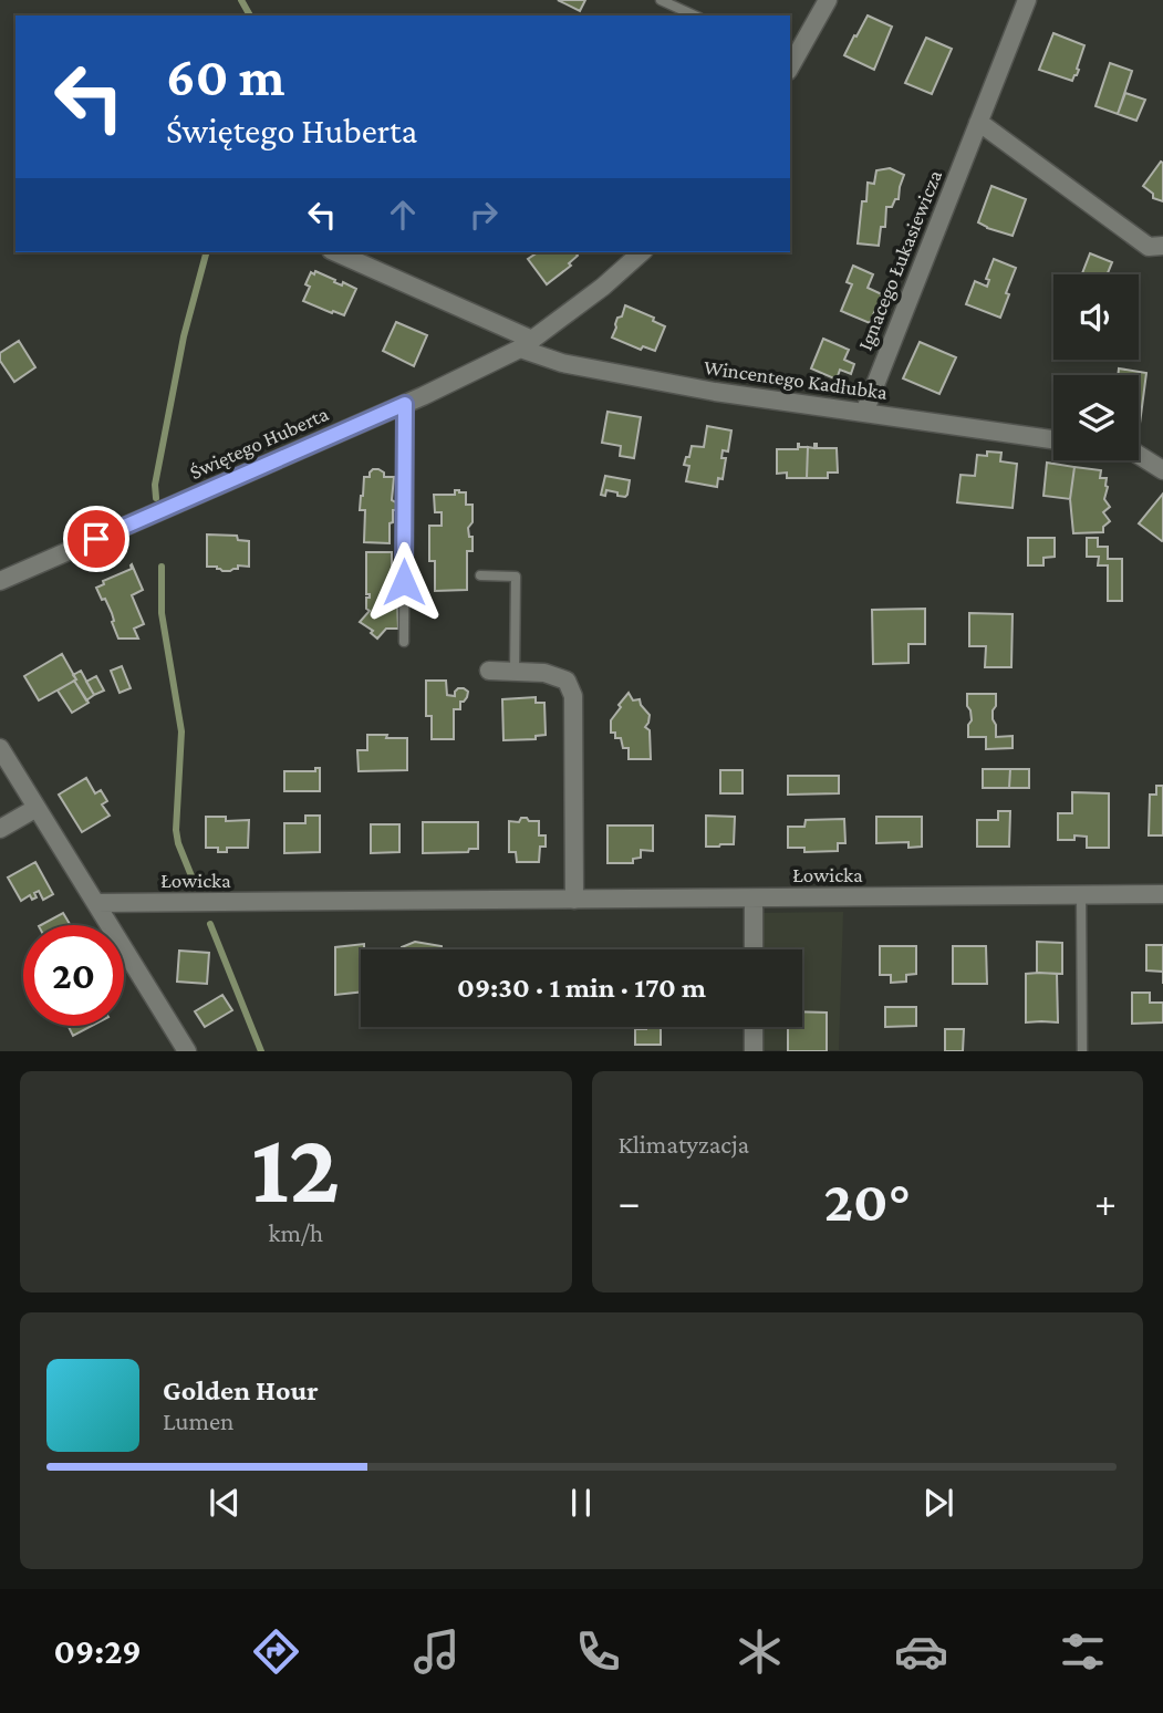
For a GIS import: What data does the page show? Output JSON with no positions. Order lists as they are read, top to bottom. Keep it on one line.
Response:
{"streets":{"street":["Ignacego Łukasiewicza","Wincentego Kadłubka","Świętego Huberta","Łowicka"]},"crossings":[["Ignacego Łukasiewicza","Wincentego Kadłubka"],["Wincentego Kadłubka","Świętego Huberta"]],"page":{"turn":["60 m","Świętego Huberta"],"limit":"20","trip":"09:30 · 1 min · 170 m","tile":[["12","km/h"],"Klimatyzacja"],"heat":["−","20°","+"],"song":["Golden Hour","Lumen"],"tabs":"09:29"}}
